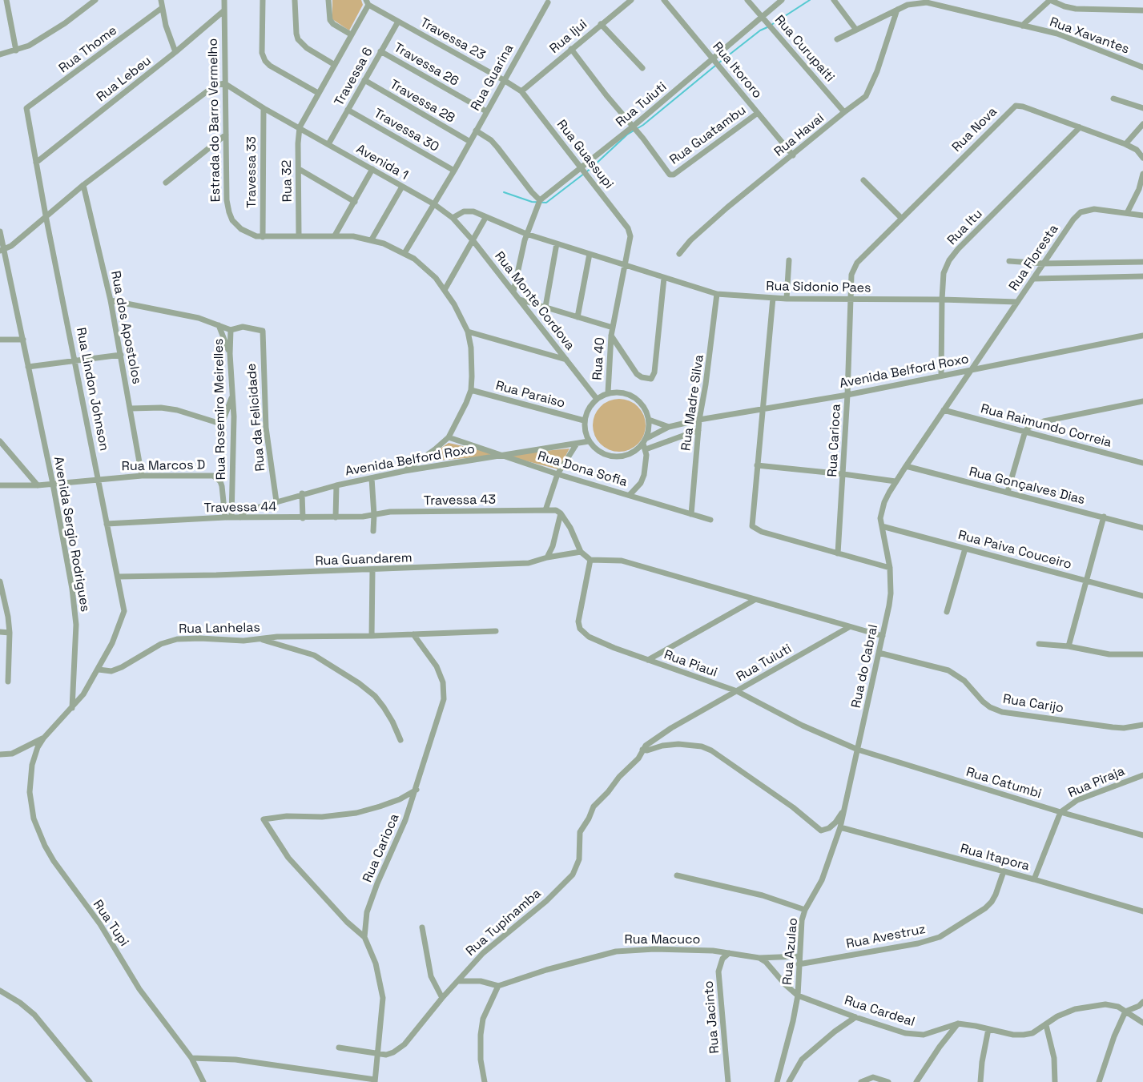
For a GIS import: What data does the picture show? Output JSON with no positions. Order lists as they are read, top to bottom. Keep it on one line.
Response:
{"streets":{"street":["Rua Xavantes","Rua Ijui","Travessa 23","Rua Curupaiti","Rua Thome","Travessa 26","Rua Itororo","Travessa 6","Rua Guarina","Rua Lebeu","Travessa 28","Rua Tuiuti","Estrada do Barro Vermelho","Rua Nova","Travessa 30","Rua Guatambu","Rua Havai","Rua Guassupi","Avenida 1","Travessa 33","Rua 32","Rua Itu","Rua Floresta","Rua Sidonio Paes","Rua Monte Cordova","Rua dos Apostolos","Rua 40","Avenida Belford Roxo","Rua Lindon Johnson","Rua Paraiso","Rua Madre Silva","Rua Rosemiro Meirelles","Rua da Felicidade","Rua Raimundo Correia","Rua Carioca","Rua Marcos D","Rua Dona Sofia","Rua Gonçalves Dias","Travessa 43","Travessa 44","Avenida Sergio Rodrigues","Rua Paiva Couceiro","Rua Guandarem","Rua Lanhelas","Rua Piaui","Rua do Cabral","Rua Carijo","Rua Piraja","Rua Catumbi","Rua Itapora","Rua Tupinamba","Rua Tupi","Rua Avestruz","Rua Macuco","Rua Azulao","Rua Cardeal","Rua Jacinto"]},"crossings":[["Rua Xavantes","Rua Havai"],["Rua Ijui","Travessa 23"],["Rua Ijui","Rua Guassupi"],["Travessa 23","Travessa 6"],["Travessa 23","Rua Guarina"],["Travessa 23","Rua Guassupi"],["Rua Curupaiti","Rua Tuiuti"],["Rua Curupaiti","Rua Havai"],["Rua Thome","Rua Lindon Johnson"],["Travessa 26","Travessa 6"],["Travessa 26","Rua Guarina"],["Rua Itororo","Rua Tuiuti"],["Rua Itororo","Rua Guatambu"],["Rua Itororo","Rua Havai"],["Travessa 6","Travessa 28"],["Travessa 6","Travessa 30"],["Travessa 6","Avenida 1"],["Rua Guarina","Rua Tuiuti"],["Rua Lebeu","Estrada do Barro Vermelho"],["Rua Lebeu","Rua Lindon Johnson"],["Rua Tuiuti","Rua Guatambu"],["Rua Tuiuti","Rua Guassupi"],["Rua Tuiuti","Rua Piaui"],["Rua Tuiuti","Rua Tupinamba"],["Estrada do Barro Vermelho","Avenida 1"],["Estrada do Barro Vermelho","Travessa 33"],["Estrada do Barro Vermelho","Rua 32"],["Estrada do Barro Vermelho","Avenida Belford Roxo"],["Estrada do Barro Vermelho","Rua Paraiso"],["Estrada do Barro Vermelho","Rua Dona Sofia"],["Rua Nova","Rua Itu"],["Rua Nova","Rua Carioca"],["Rua Guassupi","Rua Sidonio Paes"],["Avenida 1","Travessa 33"],["Avenida 1","Rua 32"],["Avenida 1","Rua Sidonio Paes"],["Avenida 1","Rua Monte Cordova"],["Rua Itu","Rua Sidonio Paes"],["Rua Itu","Avenida Belford Roxo"],["Rua Floresta","Rua Sidonio Paes"],["Rua Floresta","Avenida Belford Roxo"],["Rua Floresta","Rua Raimundo Correia"],["Rua Floresta","Rua Gonçalves Dias"],["Rua Floresta","Rua do Cabral"],["Rua Sidonio Paes","Rua Monte Cordova"],["Rua Sidonio Paes","Rua Madre Silva"],["Rua Sidonio Paes","Rua Carioca"],["Rua Monte Cordova","Rua 40"],["Rua Monte Cordova","Avenida Belford Roxo"],["Rua Monte Cordova","Rua Paraiso"],["Rua dos Apostolos","Rua Marcos D"],["Rua 40","Avenida Belford Roxo"],["Rua 40","Rua Paraiso"],["Avenida Belford Roxo","Rua Paraiso"],["Avenida Belford Roxo","Rua Madre Silva"],["Avenida Belford Roxo","Rua da Felicidade"],["Avenida Belford Roxo","Rua Carioca"],["Avenida Belford Roxo","Rua Dona Sofia"],["Avenida Belford Roxo","Travessa 44"],["Rua Lindon Johnson","Rua Marcos D"],["Rua Lindon Johnson","Travessa 44"],["Rua Lindon Johnson","Rua Guandarem"],["Rua Lindon Johnson","Rua Lanhelas"],["Rua Madre Silva","Rua Dona Sofia"],["Rua Rosemiro Meirelles","Rua da Felicidade"],["Rua Rosemiro Meirelles","Rua Marcos D"],["Rua Rosemiro Meirelles","Travessa 44"],["Rua Carioca","Rua Lanhelas"],["Rua Carioca","Rua Tupinamba"],["Rua Marcos D","Travessa 44"],["Rua Marcos D","Avenida Sergio Rodrigues"],["Travessa 43","Travessa 44"],["Rua Paiva Couceiro","Rua do Cabral"],["Rua Piaui","Rua do Cabral"],["Rua Piaui","Rua Catumbi"],["Rua do Cabral","Rua Carijo"],["Rua do Cabral","Rua Catumbi"],["Rua do Cabral","Rua Itapora"],["Rua do Cabral","Rua Azulao"],["Rua Piraja","Rua Catumbi"],["Rua Itapora","Rua Avestruz"],["Rua Itapora","Rua Azulao"],["Rua Avestruz","Rua Azulao"],["Rua Macuco","Rua Azulao"],["Rua Macuco","Rua Jacinto"],["Rua Azulao","Rua Cardeal"]]}
